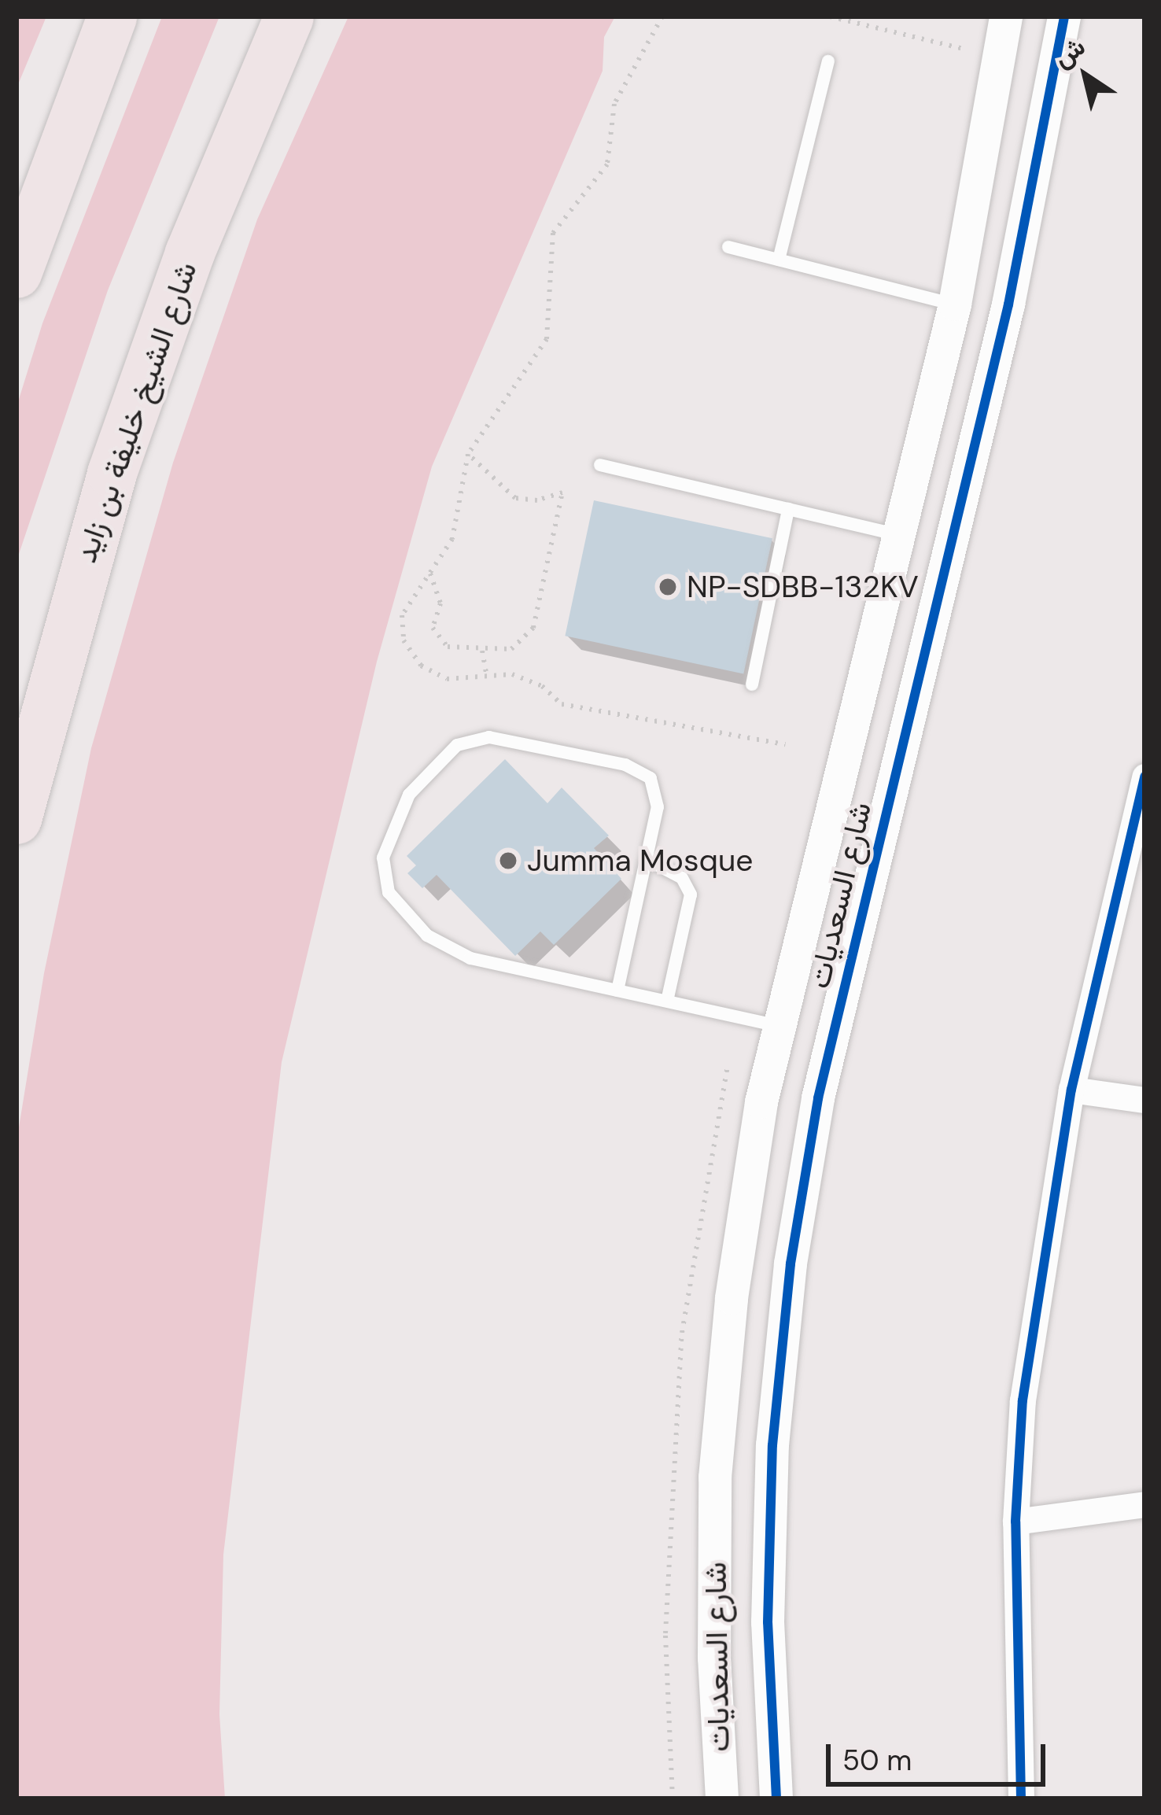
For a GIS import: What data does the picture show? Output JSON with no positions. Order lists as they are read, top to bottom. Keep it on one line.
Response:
{"streets":{"highway":["شارع الشيخ خليفة بن زايد"],"street":["شارع السعديات"]},"places":["NP-SDBB-132KV","Jumma Mosque"],"scale_bar":"50 m","north":"top left"}
